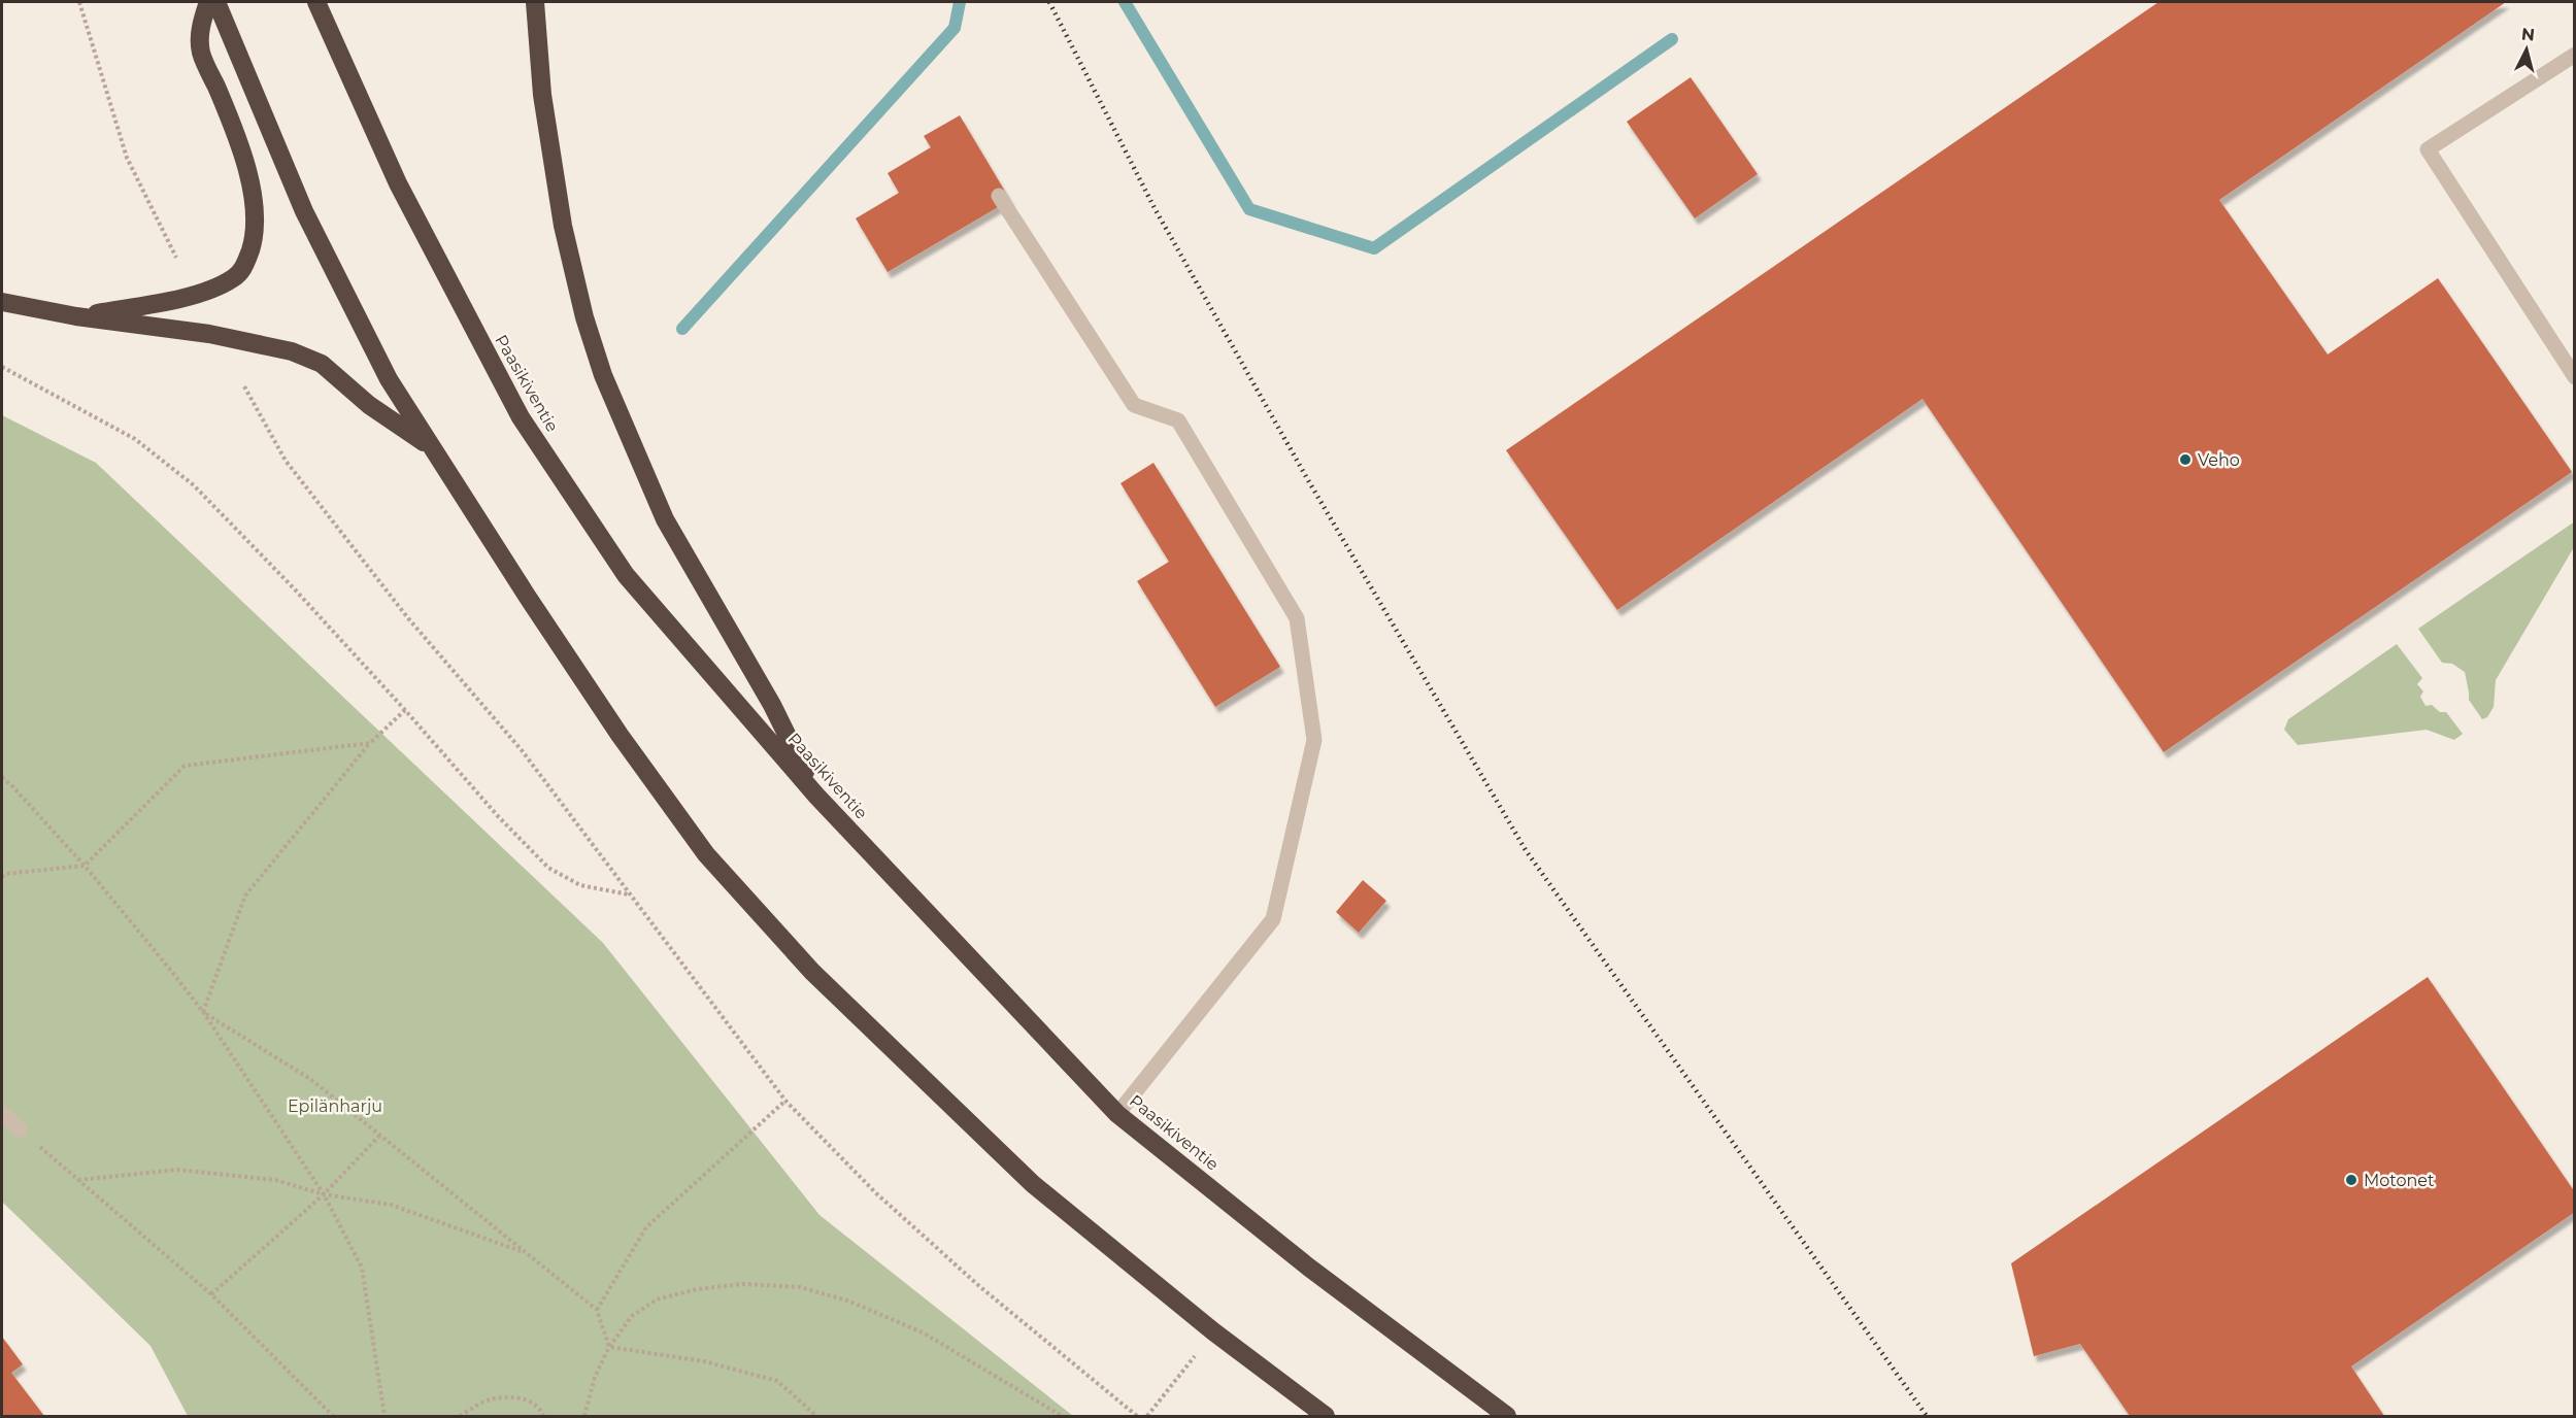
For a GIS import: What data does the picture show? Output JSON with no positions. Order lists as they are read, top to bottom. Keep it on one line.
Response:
{"streets":{"highway":["Paasikiventie"]},"parks":["Epilänharju"],"places":["Veho","Motonet"],"north":"top"}
